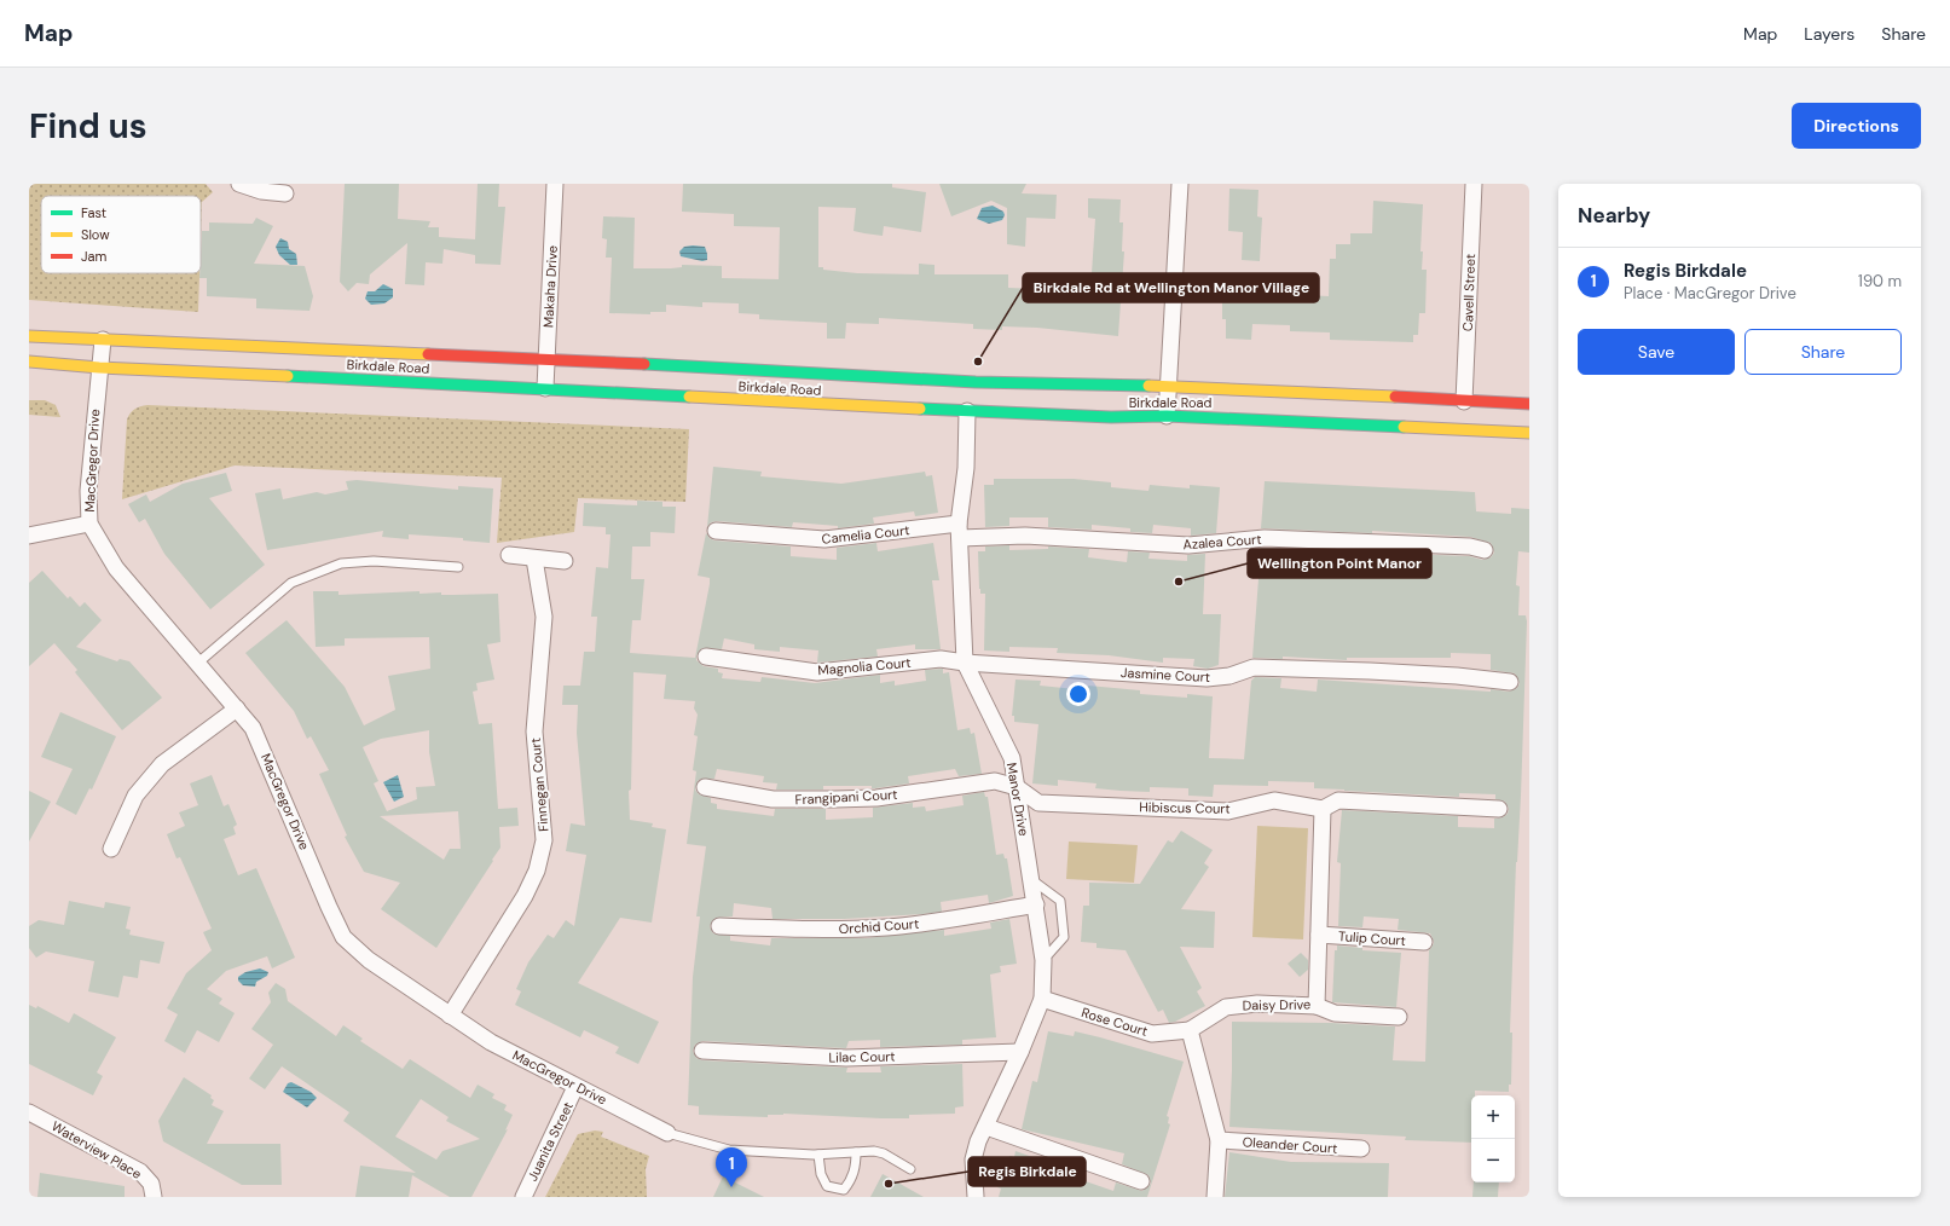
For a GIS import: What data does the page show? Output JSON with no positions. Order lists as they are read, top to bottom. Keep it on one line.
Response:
{"streets":{"main road":["Birkdale Road"],"street":["Makaha Drive","Cavell Street","MacGregor Drive","Camelia Court","Azalea Court","Magnolia Court","Jasmine Court","Finnegan Court","Frangipani Court","Manor Drive","Hibiscus Court","Orchid Court","Tulip Court","Daisy Drive","Rose Court","Lilac Court","Juanita Street","Oleander Court","Waterview Place"]},"crossings":[["Makaha Drive","Birkdale Road"],["Cavell Street","Birkdale Road"],["Birkdale Road","MacGregor Drive"],["Birkdale Road","Manor Drive"],["MacGregor Drive","Finnegan Court"],["MacGregor Drive","Juanita Street"],["Camelia Court","Azalea Court"],["Camelia Court","Manor Drive"],["Azalea Court","Manor Drive"],["Magnolia Court","Jasmine Court"],["Magnolia Court","Manor Drive"],["Jasmine Court","Manor Drive"],["Frangipani Court","Manor Drive"],["Frangipani Court","Hibiscus Court"],["Manor Drive","Hibiscus Court"],["Manor Drive","Orchid Court"],["Manor Drive","Rose Court"],["Manor Drive","Lilac Court"],["Hibiscus Court","Daisy Drive"],["Tulip Court","Daisy Drive"],["Daisy Drive","Rose Court"]],"places":["Birkdale Rd at Wellington Manor Village","Wellington Point Manor","Regis Birkdale"],"legend":["Fast","Slow","Jam"],"page":{"header":"Map","nav":["Map","Layers","Share"],"buttons":["Directions",["Save","Share"]],"title":"Find us","heading":"Nearby","list":[{"mark":"1","name":"Regis Birkdale","note":"Place · MacGregor Drive","value":"190 m"}],"map_buttons":["+","−"],"pins":"1"}}
